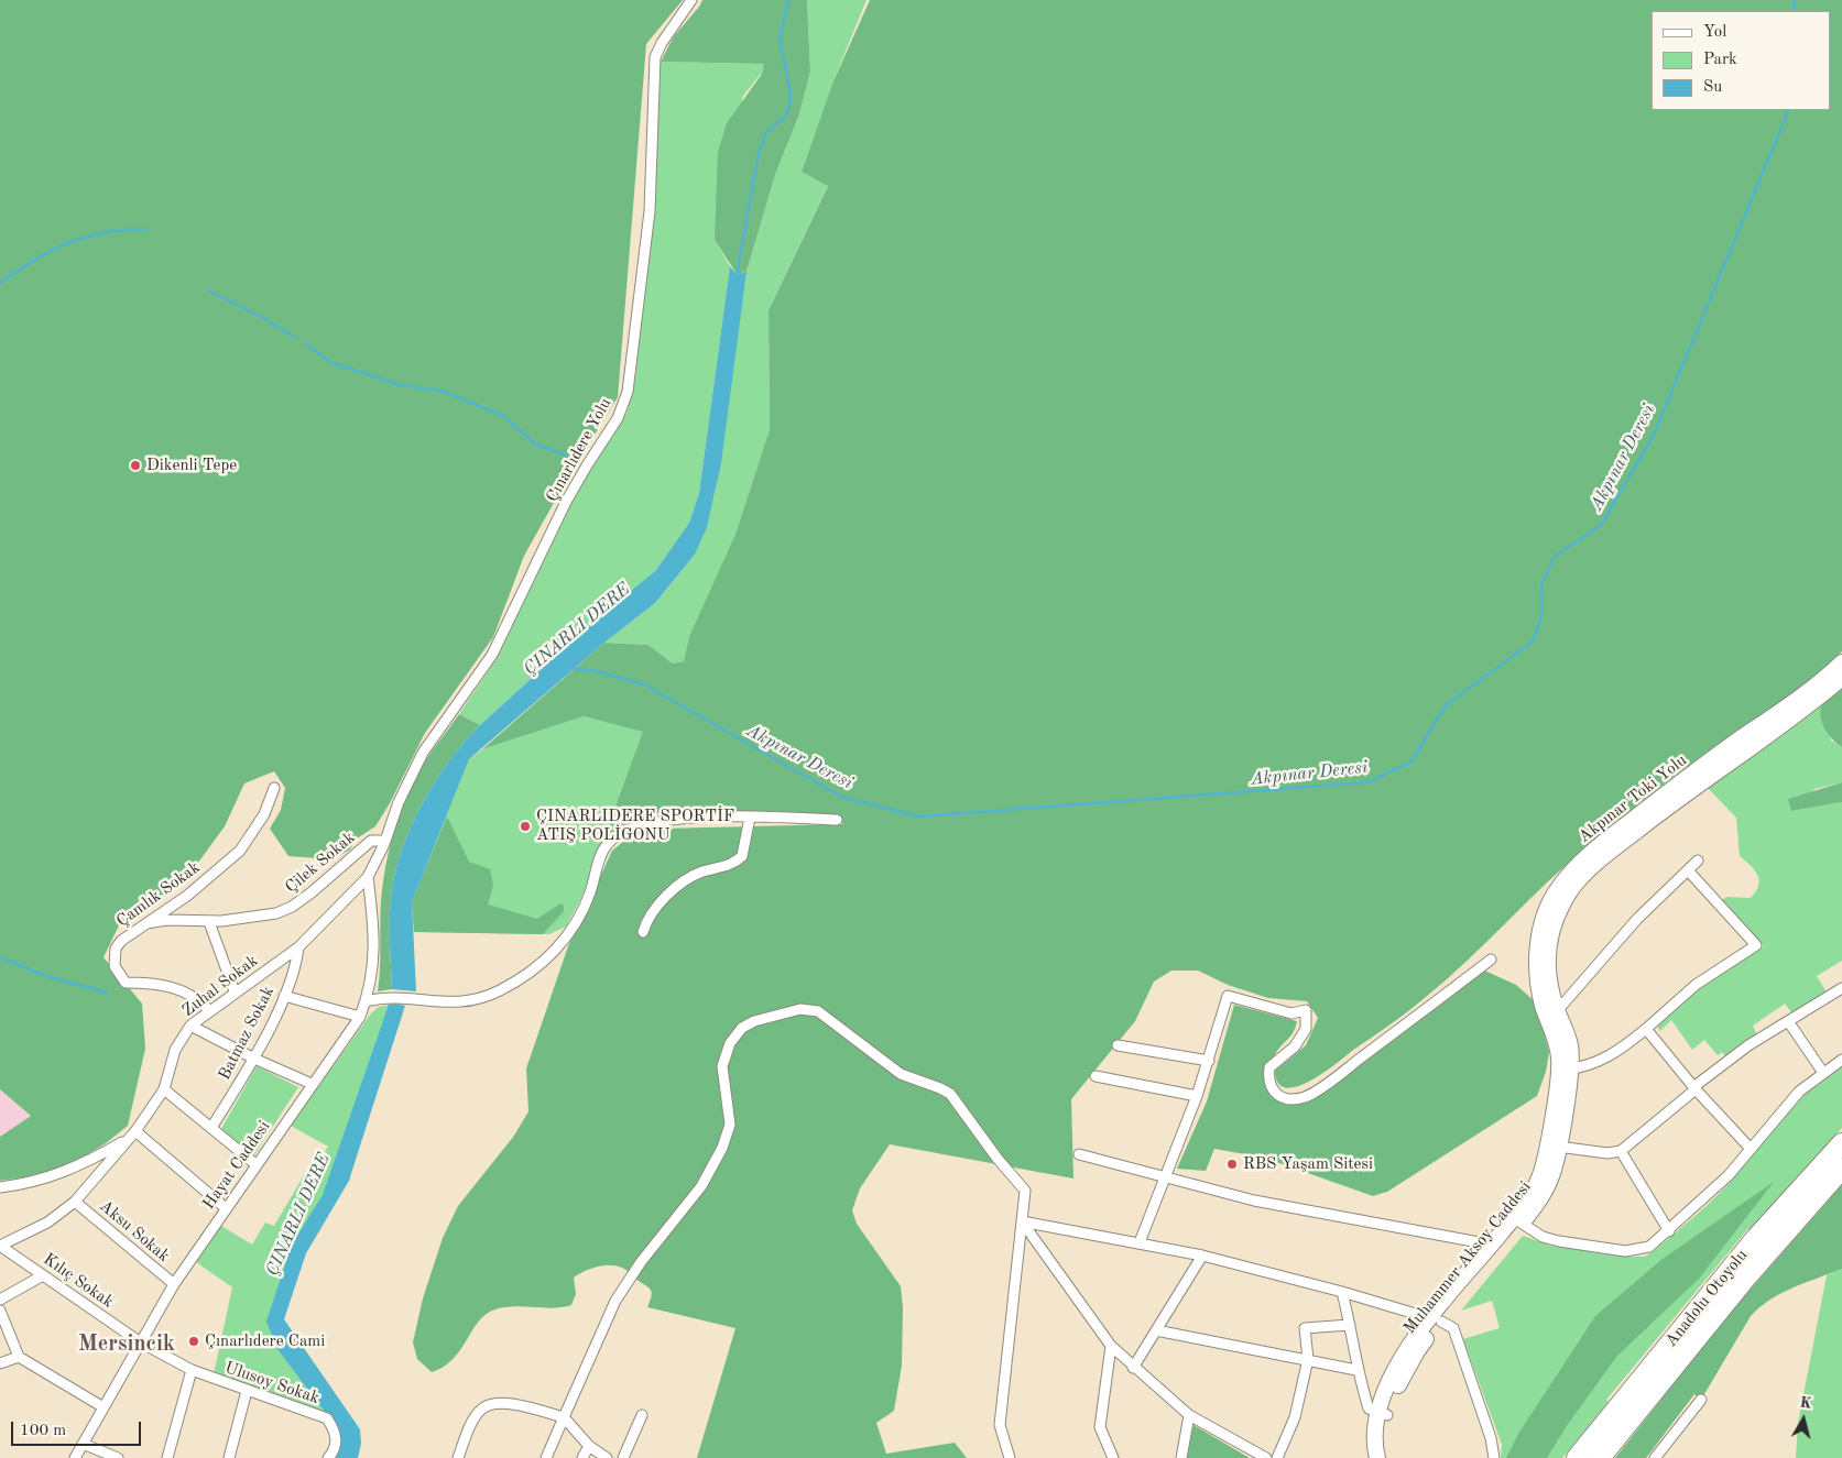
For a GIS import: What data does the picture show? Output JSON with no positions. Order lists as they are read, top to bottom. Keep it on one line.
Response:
{"streets":{"highway":["Anadolu Otoyolu"],"main road":["Akpınar Toki Yolu","Muhammer Aksoy Caddesi"],"street":["Çınarlıdere Yolu","Çilek Sokak","Çamlık Sokak","Zuhal Sokak","Batmaz Sokak","Hayat Caddesi","Aksu Sokak","Kılıç Sokak","Ulusoy Sokak"]},"crossings":[["Çınarlıdere Yolu","Çilek Sokak"],["Çınarlıdere Yolu","Zuhal Sokak"],["Çınarlıdere Yolu","Hayat Caddesi"],["Akpınar Toki Yolu","Muhammer Aksoy Caddesi"],["Çilek Sokak","Çamlık Sokak"],["Çamlık Sokak","Zuhal Sokak"],["Zuhal Sokak","Batmaz Sokak"],["Zuhal Sokak","Hayat Caddesi"],["Zuhal Sokak","Aksu Sokak"],["Zuhal Sokak","Kılıç Sokak"],["Hayat Caddesi","Aksu Sokak"],["Hayat Caddesi","Kılıç Sokak"],["Hayat Caddesi","Ulusoy Sokak"],["Kılıç Sokak","Ulusoy Sokak"]],"districts":["Mersincik"],"water":["Akpınar Deresi","ÇINARLI DERE"],"places":["Dikenli Tepe","ÇINARLIDERE SPORTİF ATIŞ POLİGONU","RBS Yaşam Sitesi","Çınarlıdere Cami"],"legend":["Yol","Park","Su"],"scale_bar":"100 m","north":"top"}
